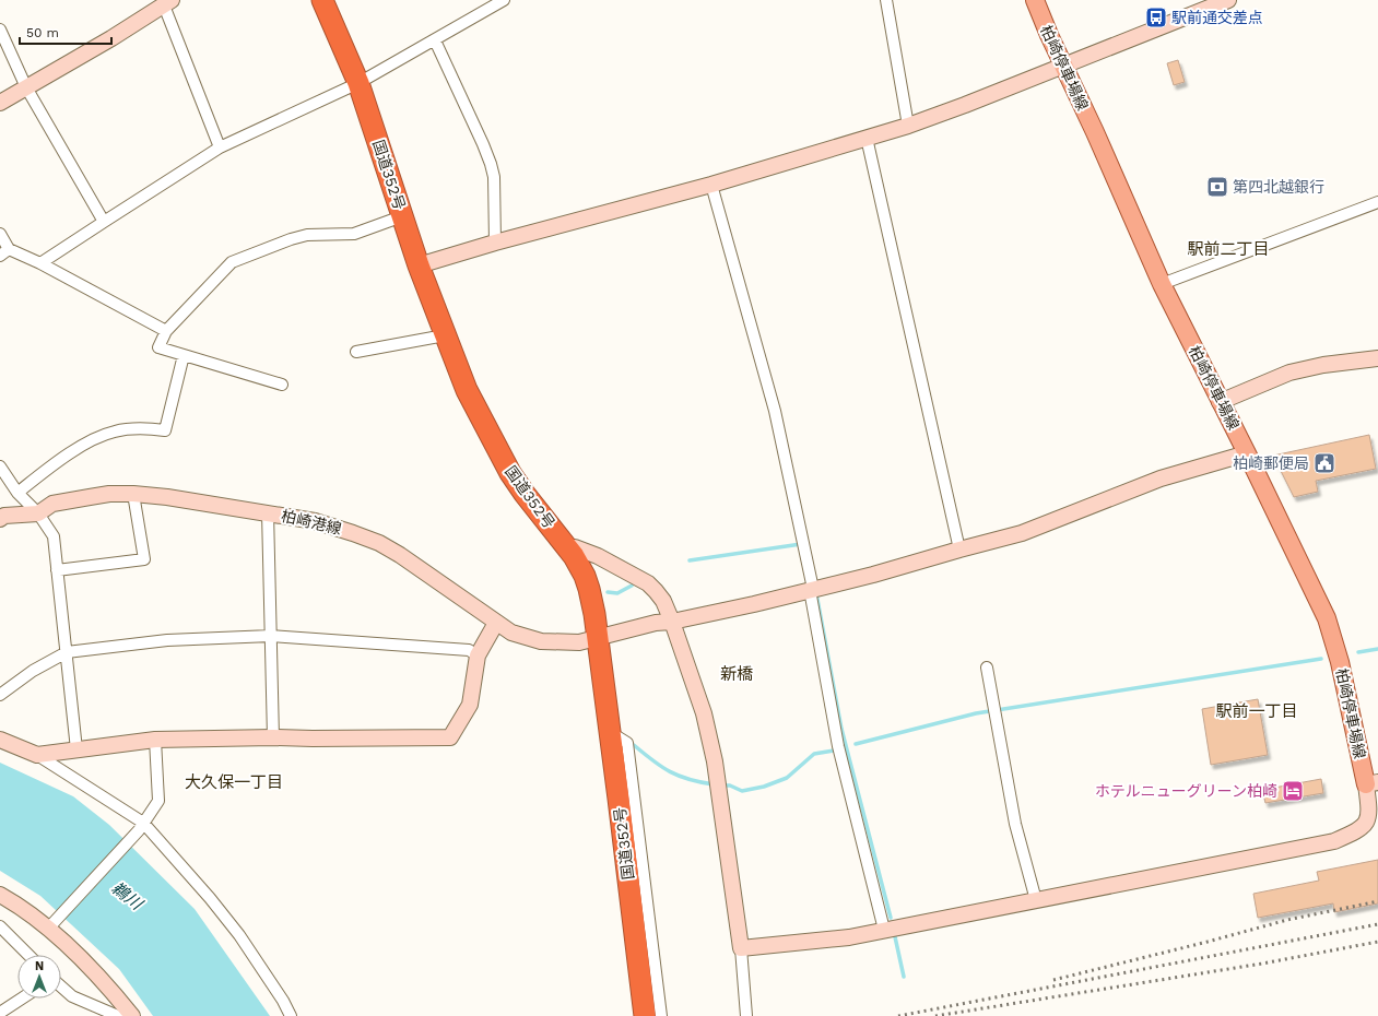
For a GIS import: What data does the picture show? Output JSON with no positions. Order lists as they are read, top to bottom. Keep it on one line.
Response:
{"streets":{"highway":["国道352号"],"main road":["柏崎停車場線"],"street":["柏崎港線"]},"crossings":[["柏崎停車場線","柏崎港線"],["国道352号","柏崎港線"]],"districts":["駅前二丁目","新橋","駅前一丁目","大久保一丁目"],"water":["鵜川"],"places":{"bus stop":["駅前通交差点"],"bank":["第四北越銀行"],"public building":["柏崎郵便局"],"hotel":["ホテルニューグリーン柏崎"]},"scale_bar":"50 m","north":"top"}
